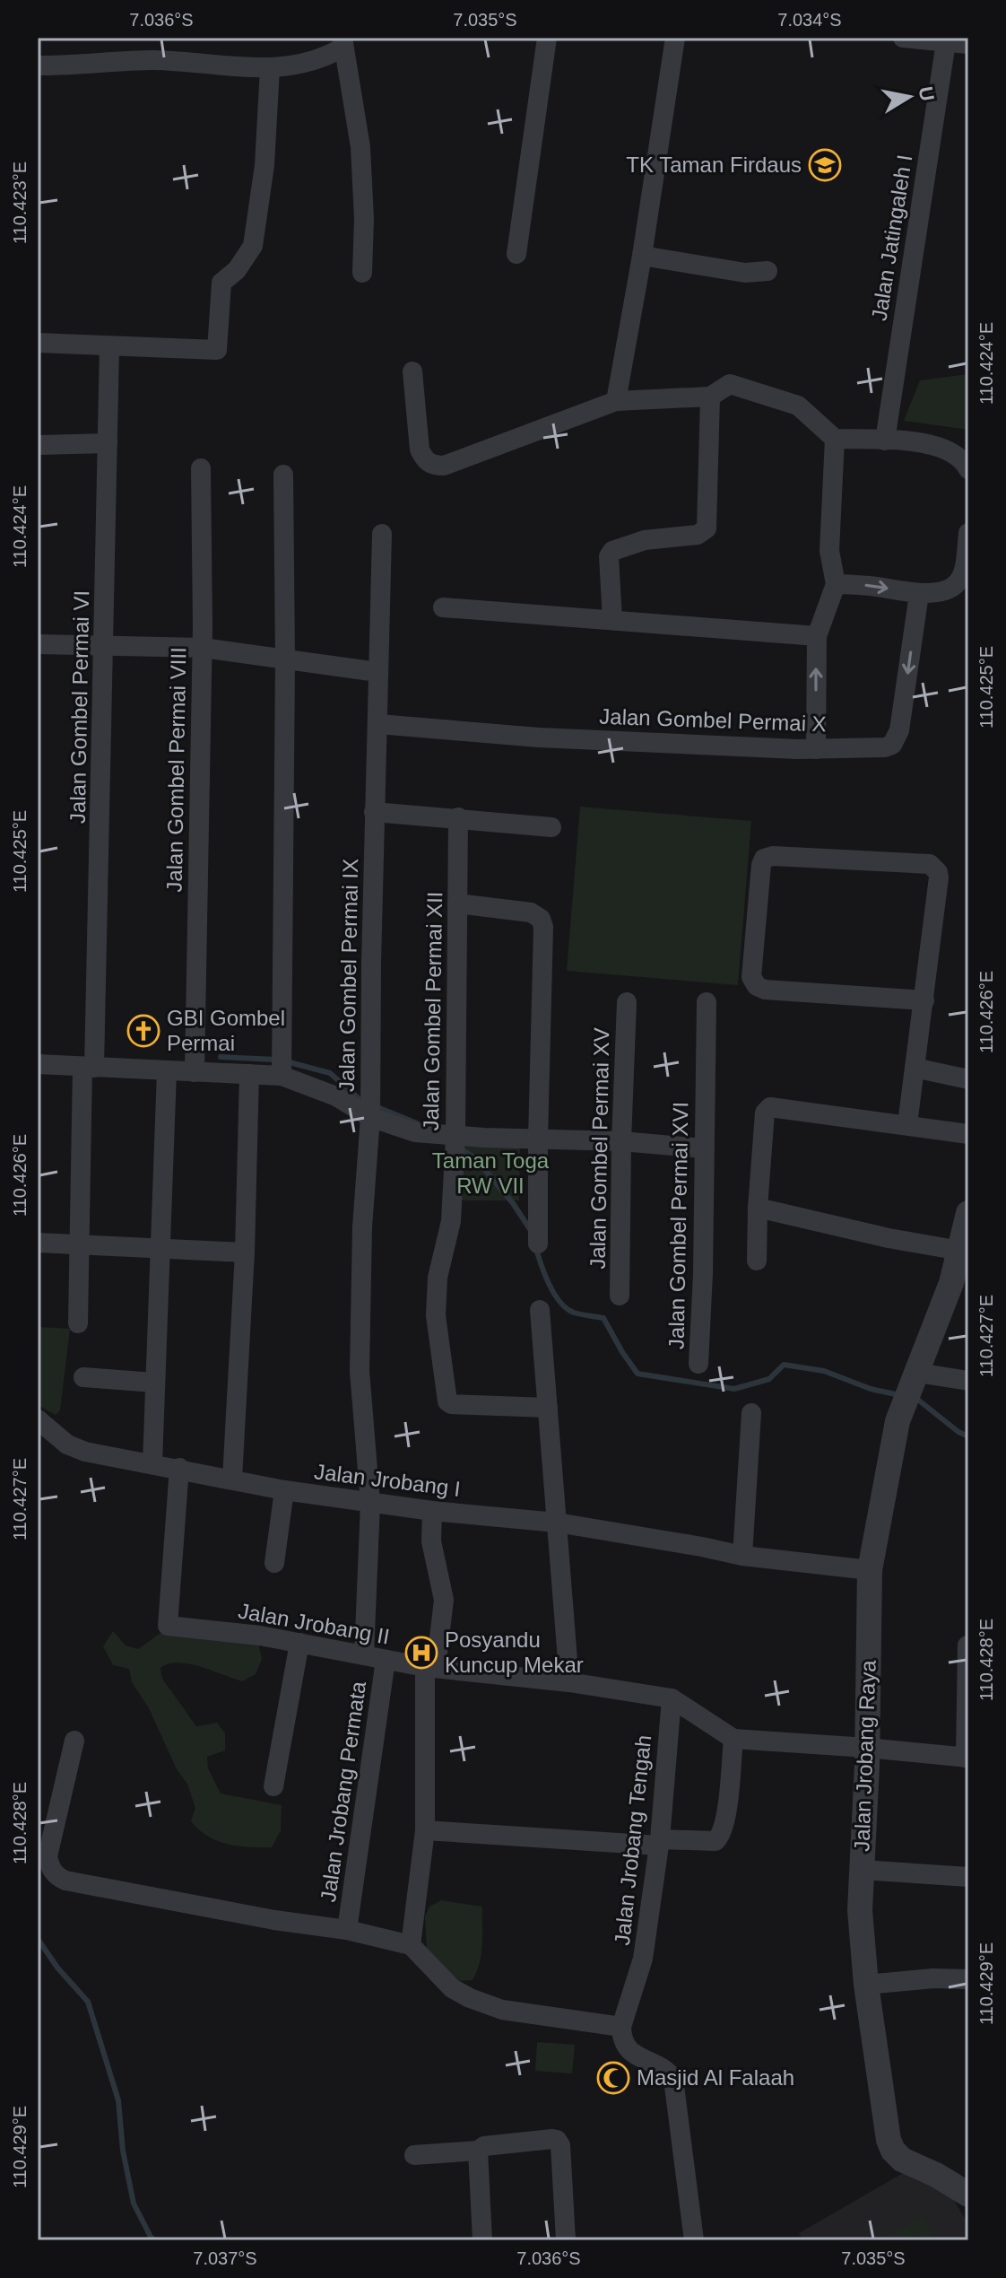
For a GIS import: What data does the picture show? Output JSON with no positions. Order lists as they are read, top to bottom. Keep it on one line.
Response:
{"streets":{"street":["Jalan Jatingaleh I","Jalan Gombel Permai VI","Jalan Gombel Permai X","Jalan Gombel Permai VIII","Jalan Gombel Permai IX","Jalan Gombel Permai XII","Jalan Gombel Permai XV","Jalan Gombel Permai XVI","Jalan Jrobang I","Jalan Jrobang II","Jalan Jrobang Raya","Jalan Jrobang Permata","Jalan Jrobang Tengah"]},"crossings":[["Jalan Gombel Permai X","Jalan Gombel Permai IX"],["Jalan Gombel Permai IX","Jalan Jrobang I"],["Jalan Gombel Permai IX","Jalan Jrobang II"],["Jalan Jrobang I","Jalan Jrobang II"],["Jalan Jrobang I","Jalan Jrobang Raya"],["Jalan Jrobang II","Jalan Jrobang Raya"],["Jalan Jrobang II","Jalan Jrobang Permata"],["Jalan Jrobang II","Jalan Jrobang Tengah"]],"parks":["Taman Toga RW VII"],"places":{"school or university":["TK Taman Firdaus"],"church":["GBI Gombel Permai"],"hospital":["Posyandu Kuncup Mekar"],"mosque":["Masjid Al Falaah"]},"north":"right","coordinates":["7.036°S","7.035°S","7.034°S","110.423°E","110.424°E","110.425°E","110.426°E","110.427°E","110.428°E","110.429°E","7.037°S"]}
